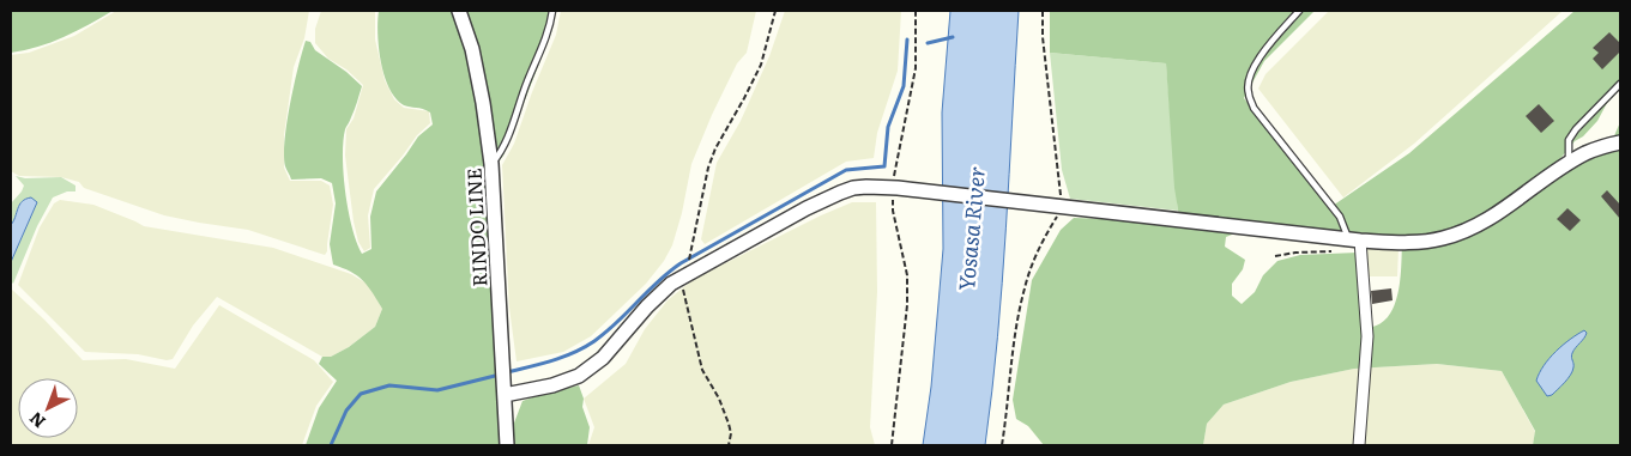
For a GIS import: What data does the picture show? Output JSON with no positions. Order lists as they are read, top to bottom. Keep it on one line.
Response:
{"streets":{"street":["RINDO LINE"]},"water":["Yosasa River"],"north":"bottom left"}
